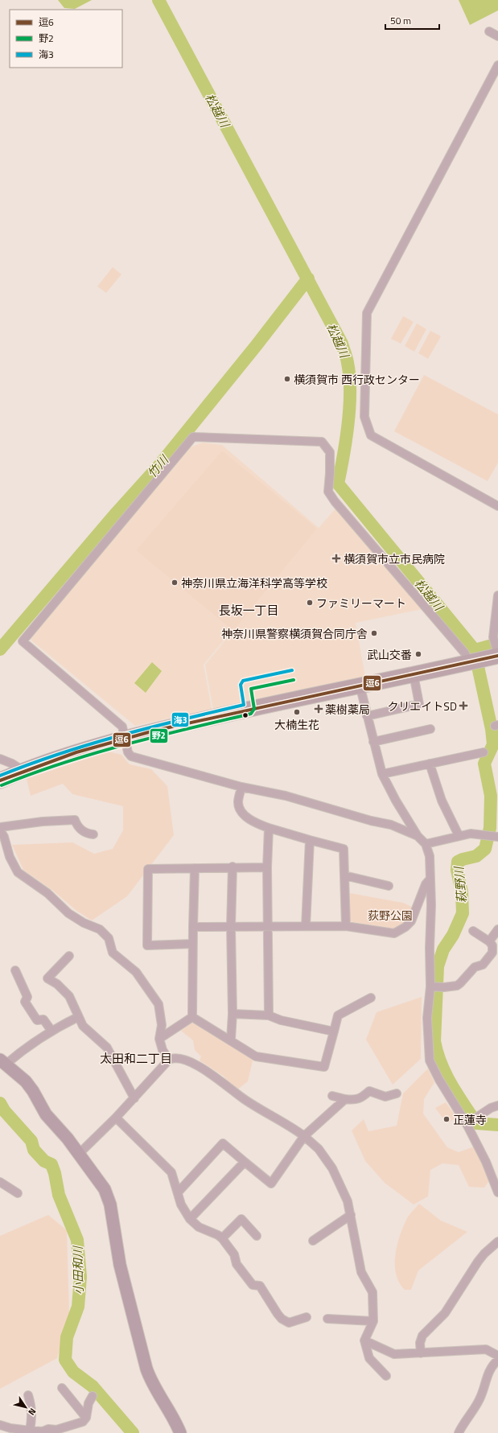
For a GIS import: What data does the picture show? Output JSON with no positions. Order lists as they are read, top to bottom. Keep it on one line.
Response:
{"districts":["長坂一丁目","太田和二丁目"],"water":["松越川","竹川","萩野川","小田和川"],"parks":["荻野公園"],"places":{"other":["横須賀市 西行政センター","神奈川県立海洋科学高等学校","ファミリーマート","神奈川県警察横須賀合同庁舎","武山交番","大楠生花","正蓮寺"],"health":["横須賀市立市民病院","クリエイトSD","薬樹薬局"]},"lines":["transit line 逗6","transit line 海3","transit line 野2"],"legend":["逗6","野2","海3"],"scale_bar":"50 m","north":"bottom right"}
